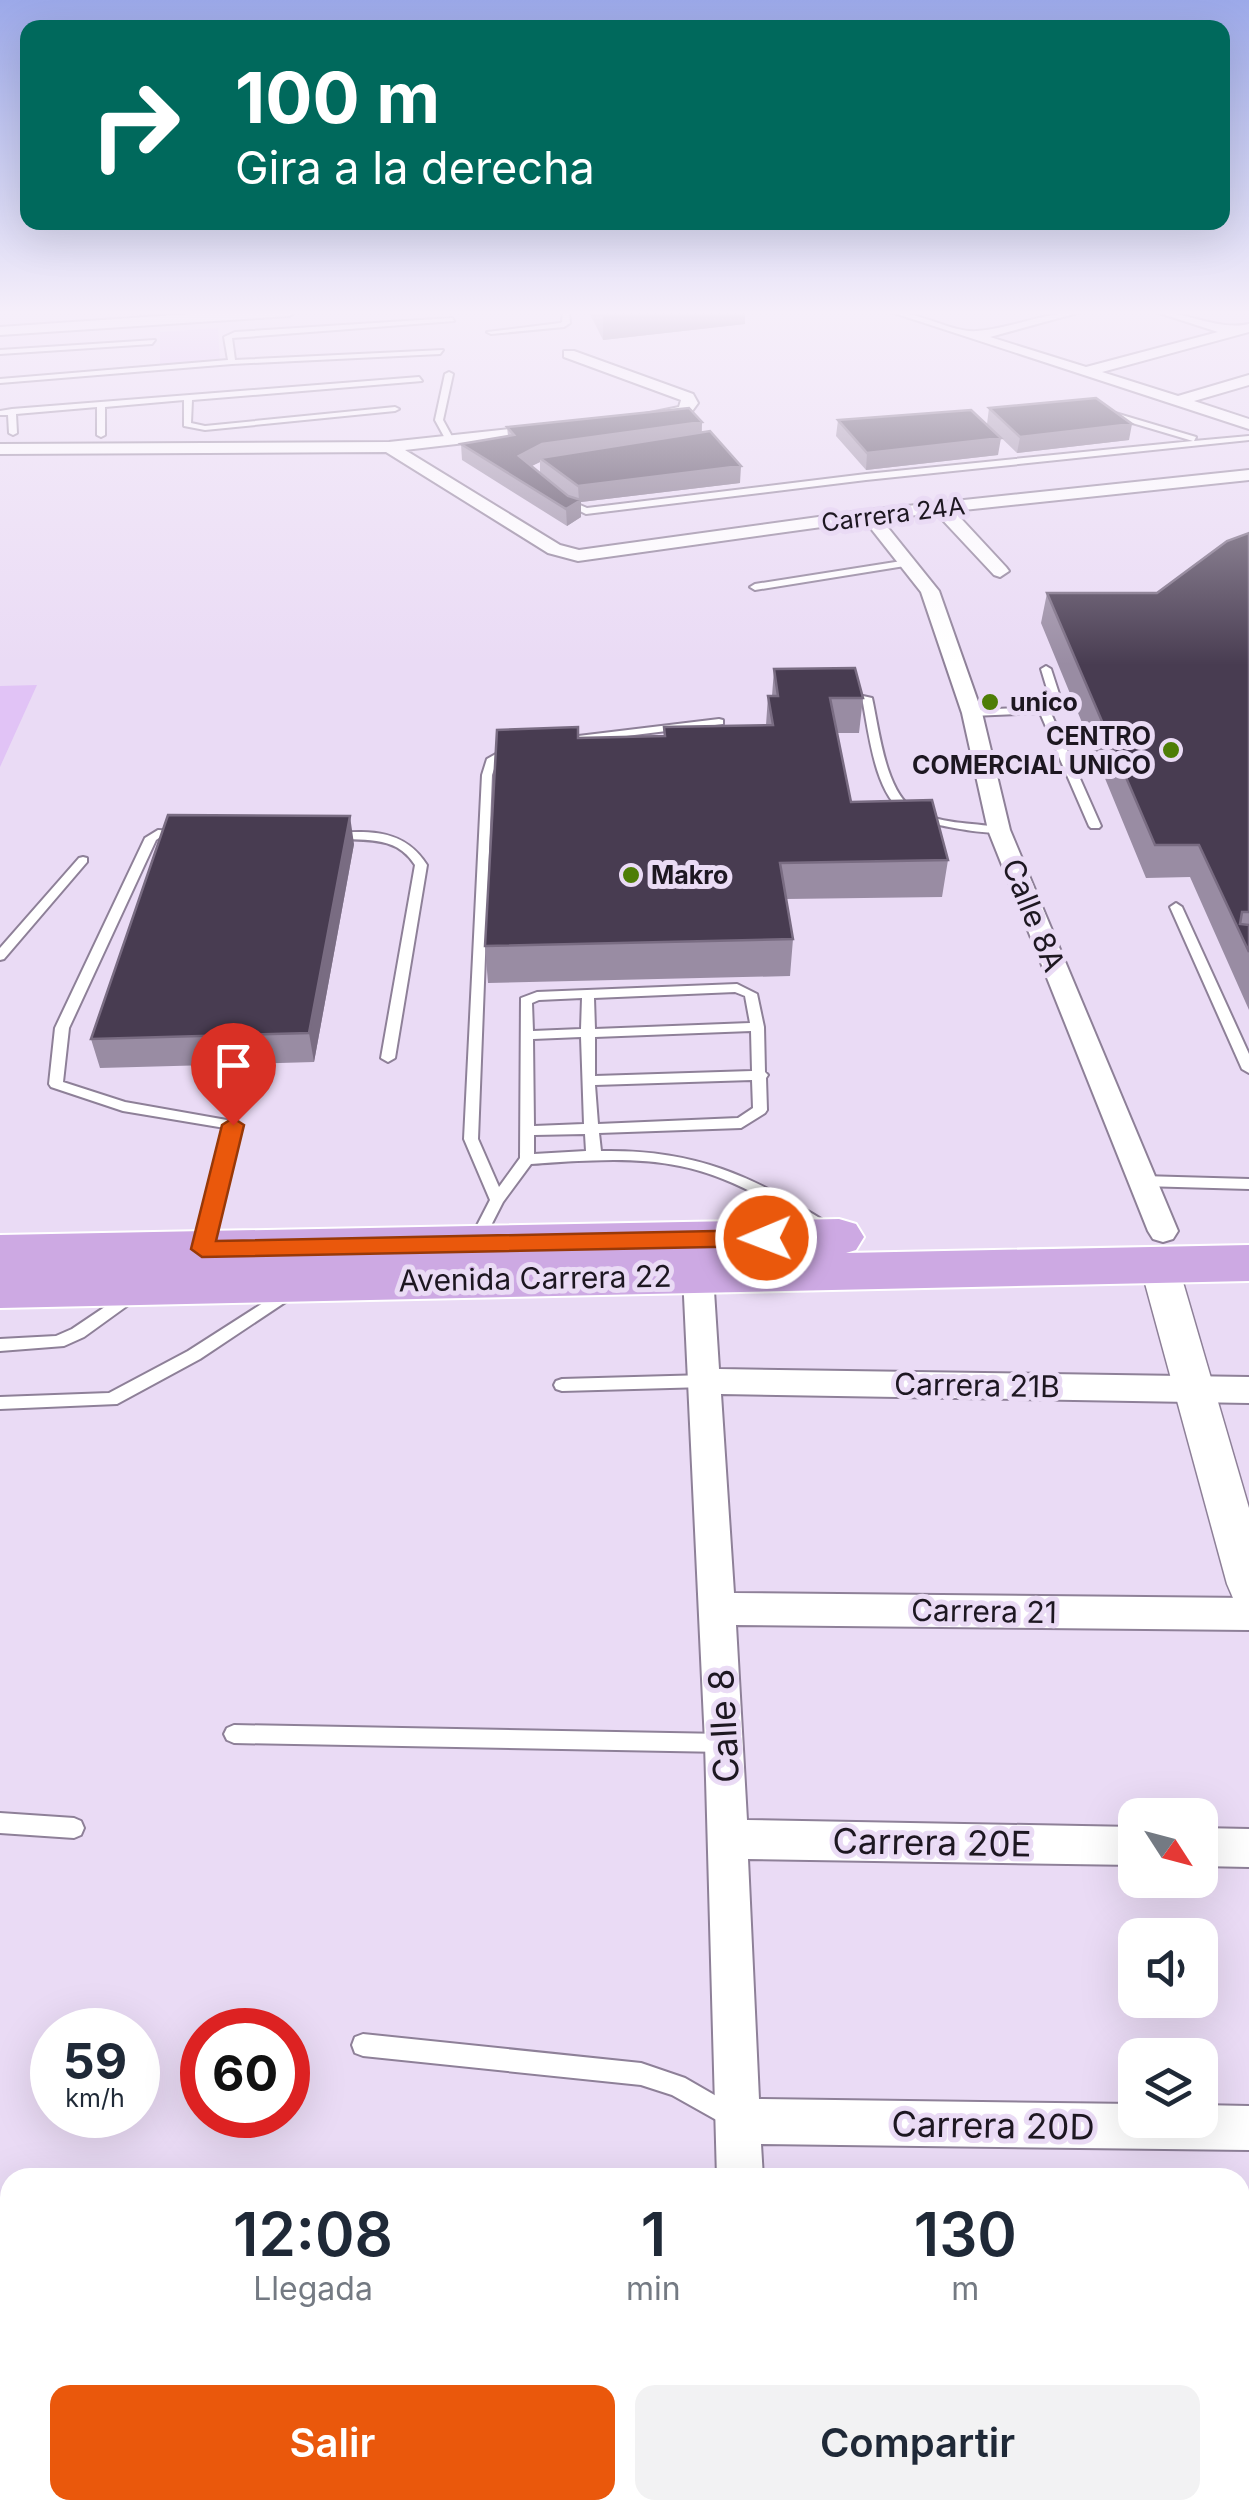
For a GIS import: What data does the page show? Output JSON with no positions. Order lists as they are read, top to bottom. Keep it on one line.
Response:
{"streets":{"main road":["Avenida Carrera 22"],"street":["Carrera 24A","Calle 8A","Carrera 21B","Carrera 21","Calle 8","Carrera 20E","Carrera 20D"]},"crossings":[["Calle 8A","Avenida Carrera 22"],["Calle 8A","Carrera 21B"],["Avenida Carrera 22","Calle 8"],["Carrera 21B","Calle 8"],["Carrera 21","Calle 8"],["Calle 8","Carrera 20E"],["Calle 8","Carrera 20D"]],"places":["unico","CENTRO COMERCIAL UNICO","Makro"],"north":"bottom right","page":{"turn":["100 m","Gira a la derecha"],"speed":"59 km/h","limit":"60","eta":["12:08","Llegada","1","min","130","m"],"buttons":["Salir","Compartir"]}}
